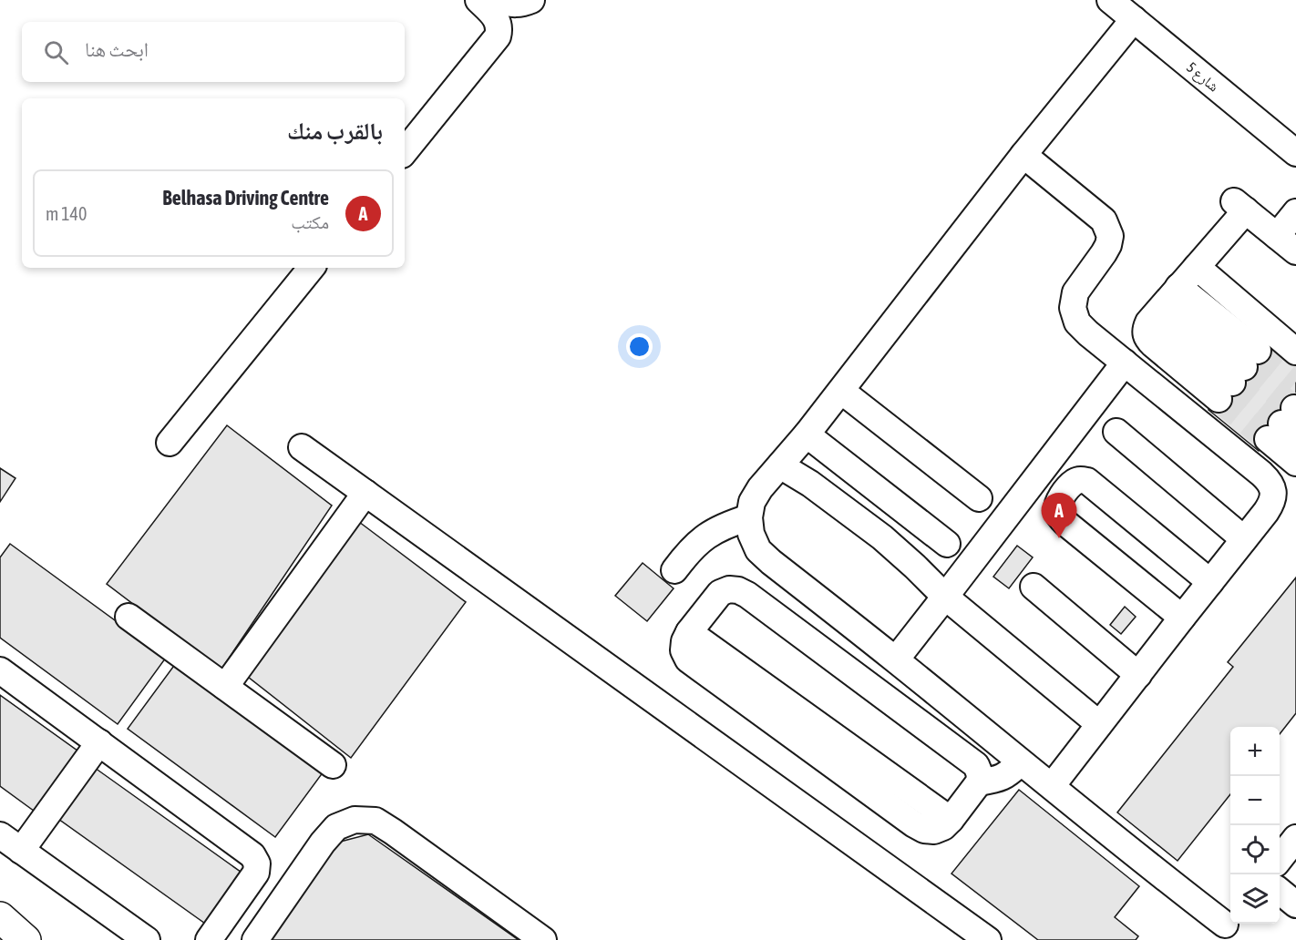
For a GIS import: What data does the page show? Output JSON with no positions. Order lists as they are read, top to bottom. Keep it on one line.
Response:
{"streets":{"street":["شارع 5"]},"page":{"search":"ابحث هنا","heading":"بالقرب منك","list":[{"mark":"A","name":"Belhasa Driving Centre","note":"مكتب","value":"140 m"}],"pins":"A","map_buttons":["+","−"]}}
